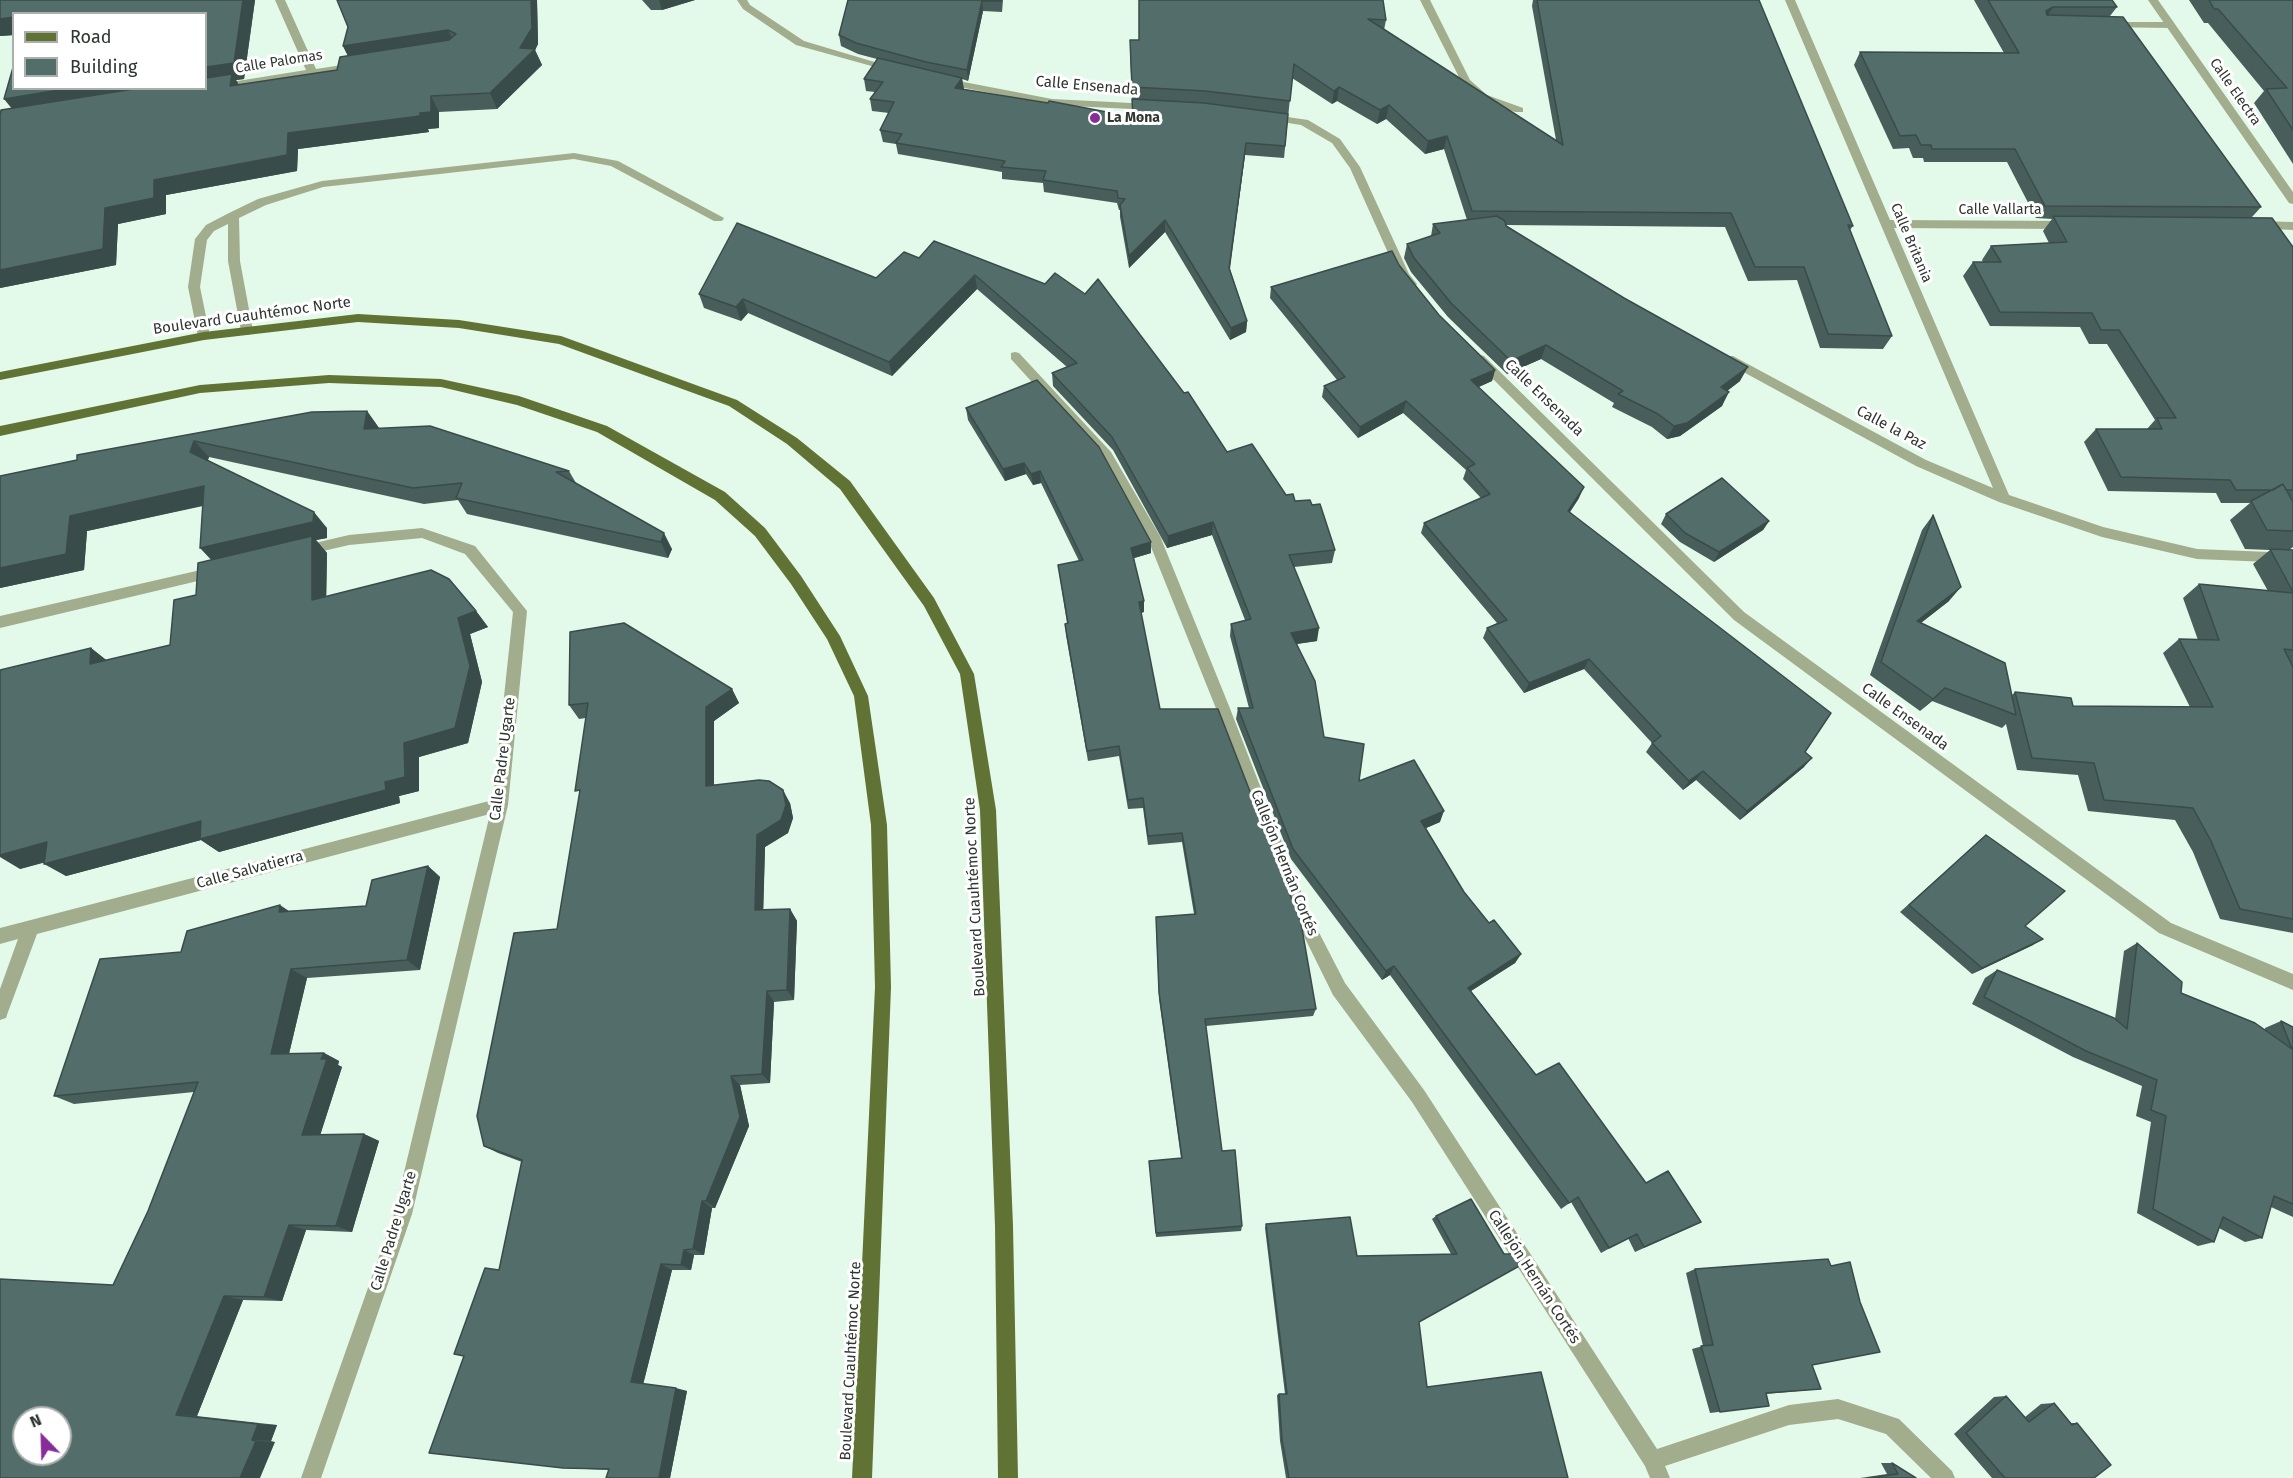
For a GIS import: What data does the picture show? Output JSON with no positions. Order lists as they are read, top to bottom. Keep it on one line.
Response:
{"streets":{"main road":["Boulevard Cuauhtémoc Norte"],"street":["Calle Palomas","Calle Ensenada","Calle Electra","Calle Vallarta","Calle Britania","Calle la Paz","Calle Padre Ugarte","Callejón Hernán Cortés","Calle Salvatierra"]},"crossings":[["Calle Vallarta","Calle Britania"],["Calle Britania","Calle la Paz"],["Calle Padre Ugarte","Calle Salvatierra"]],"places":["La Mona"],"legend":["Road","Building"],"north":"top left"}
